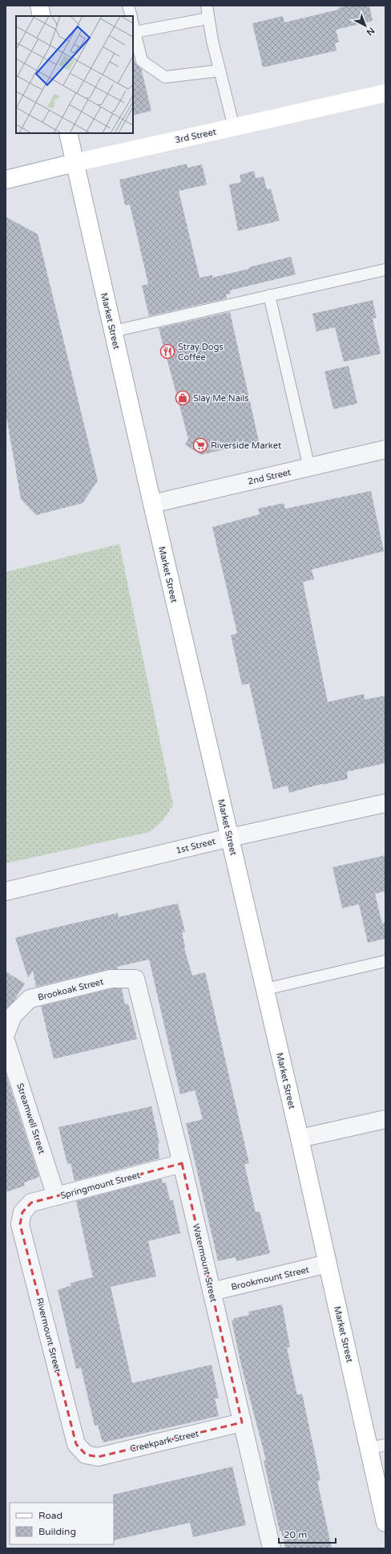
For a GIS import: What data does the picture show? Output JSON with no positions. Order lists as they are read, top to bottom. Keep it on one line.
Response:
{"streets":{"main road":["3rd Street","Market Street"],"street":["2nd Street","1st Street","Brookoak Street","Streamwell Street","Springmount Street","Watermount Street","Brookmount Street","Rivermount Street","Creekpark Street"]},"crossings":[["3rd Street","Market Street"],["Market Street","2nd Street"],["Market Street","1st Street"],["Market Street","Brookmount Street"],["Brookoak Street","Watermount Street"],["Streamwell Street","Springmount Street"],["Springmount Street","Watermount Street"],["Springmount Street","Rivermount Street"],["Watermount Street","Brookmount Street"],["Watermount Street","Creekpark Street"],["Rivermount Street","Creekpark Street"]],"places":{"restaurant":["Stray Dogs Coffee"],"shop":["Slay Me Nails"],"supermarket":["Riverside Market"]},"legend":["Road","Building"],"scale_bar":"20 m","north":"bottom right"}
